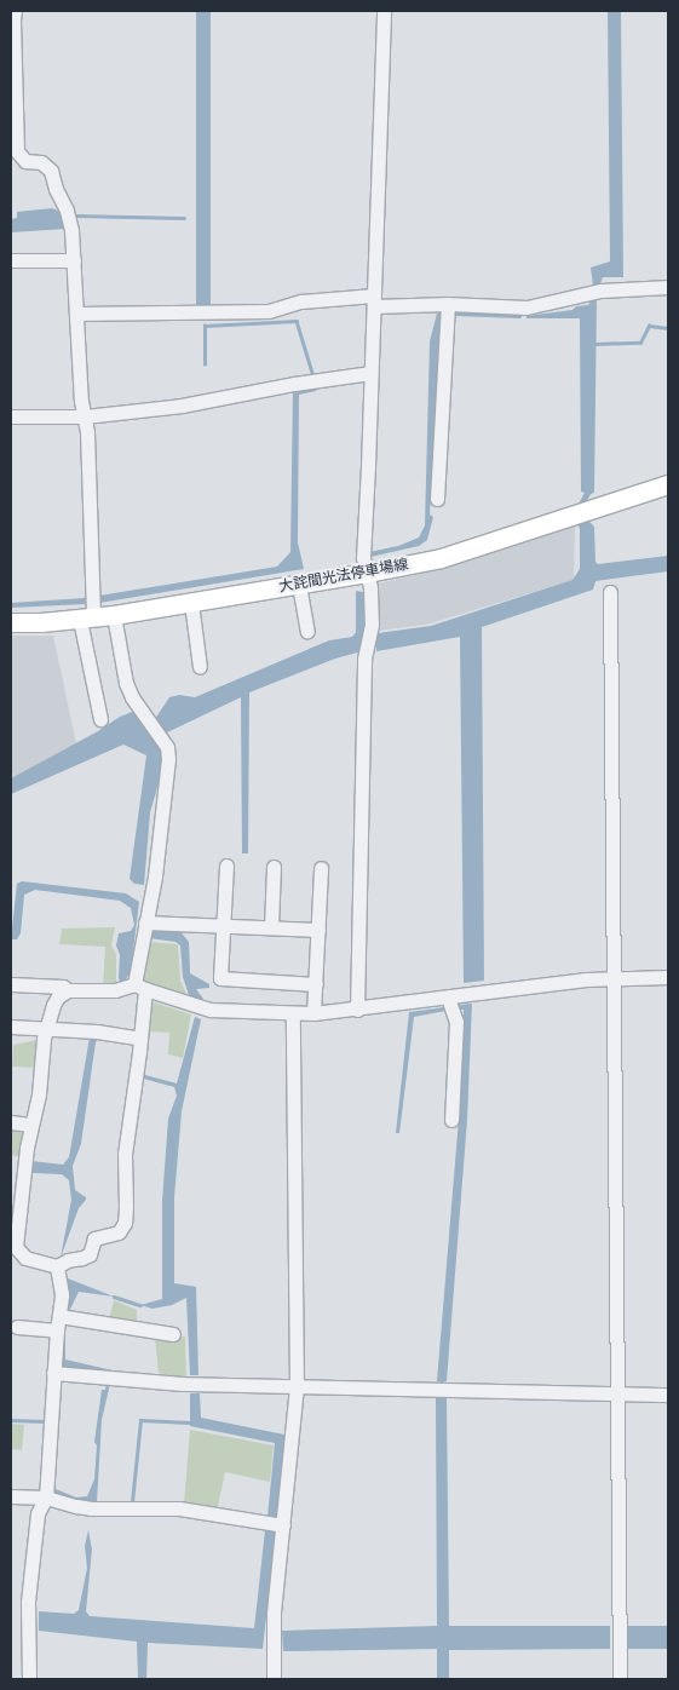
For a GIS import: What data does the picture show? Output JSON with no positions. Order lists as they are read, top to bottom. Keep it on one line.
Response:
{"streets":{"main road":["大詫間光法停車場線"]}}
